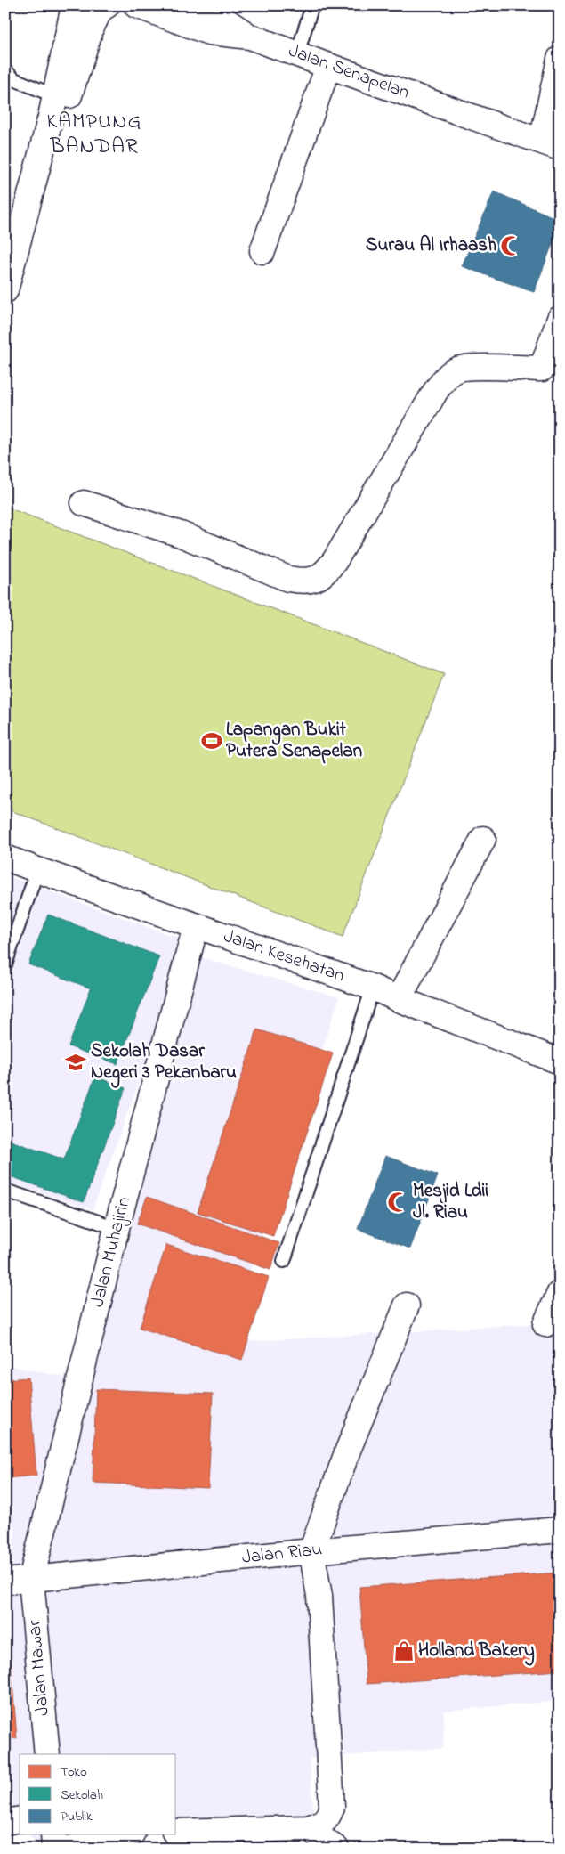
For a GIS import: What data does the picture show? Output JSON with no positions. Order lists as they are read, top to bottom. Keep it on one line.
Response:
{"streets":{"street":["Jalan Senapelan","Jalan Kesehatan","Jalan Muhajirin","Jalan Riau","Jalan Mawar"]},"crossings":[["Jalan Kesehatan","Jalan Muhajirin"],["Jalan Muhajirin","Jalan Riau"],["Jalan Muhajirin","Jalan Mawar"],["Jalan Riau","Jalan Mawar"]],"districts":["KAMPUNG BANDAR"],"places":{"mosque":["Surau Al Irhaash","Mesjid Ldii Jl. Riau"],"sports":["Lapangan Bukit Putera Senapelan"],"school or university":["Sekolah Dasar Negeri 3 Pekanbaru"],"shop":["Holland Bakery"]},"legend":["Toko","Sekolah","Publik"]}
